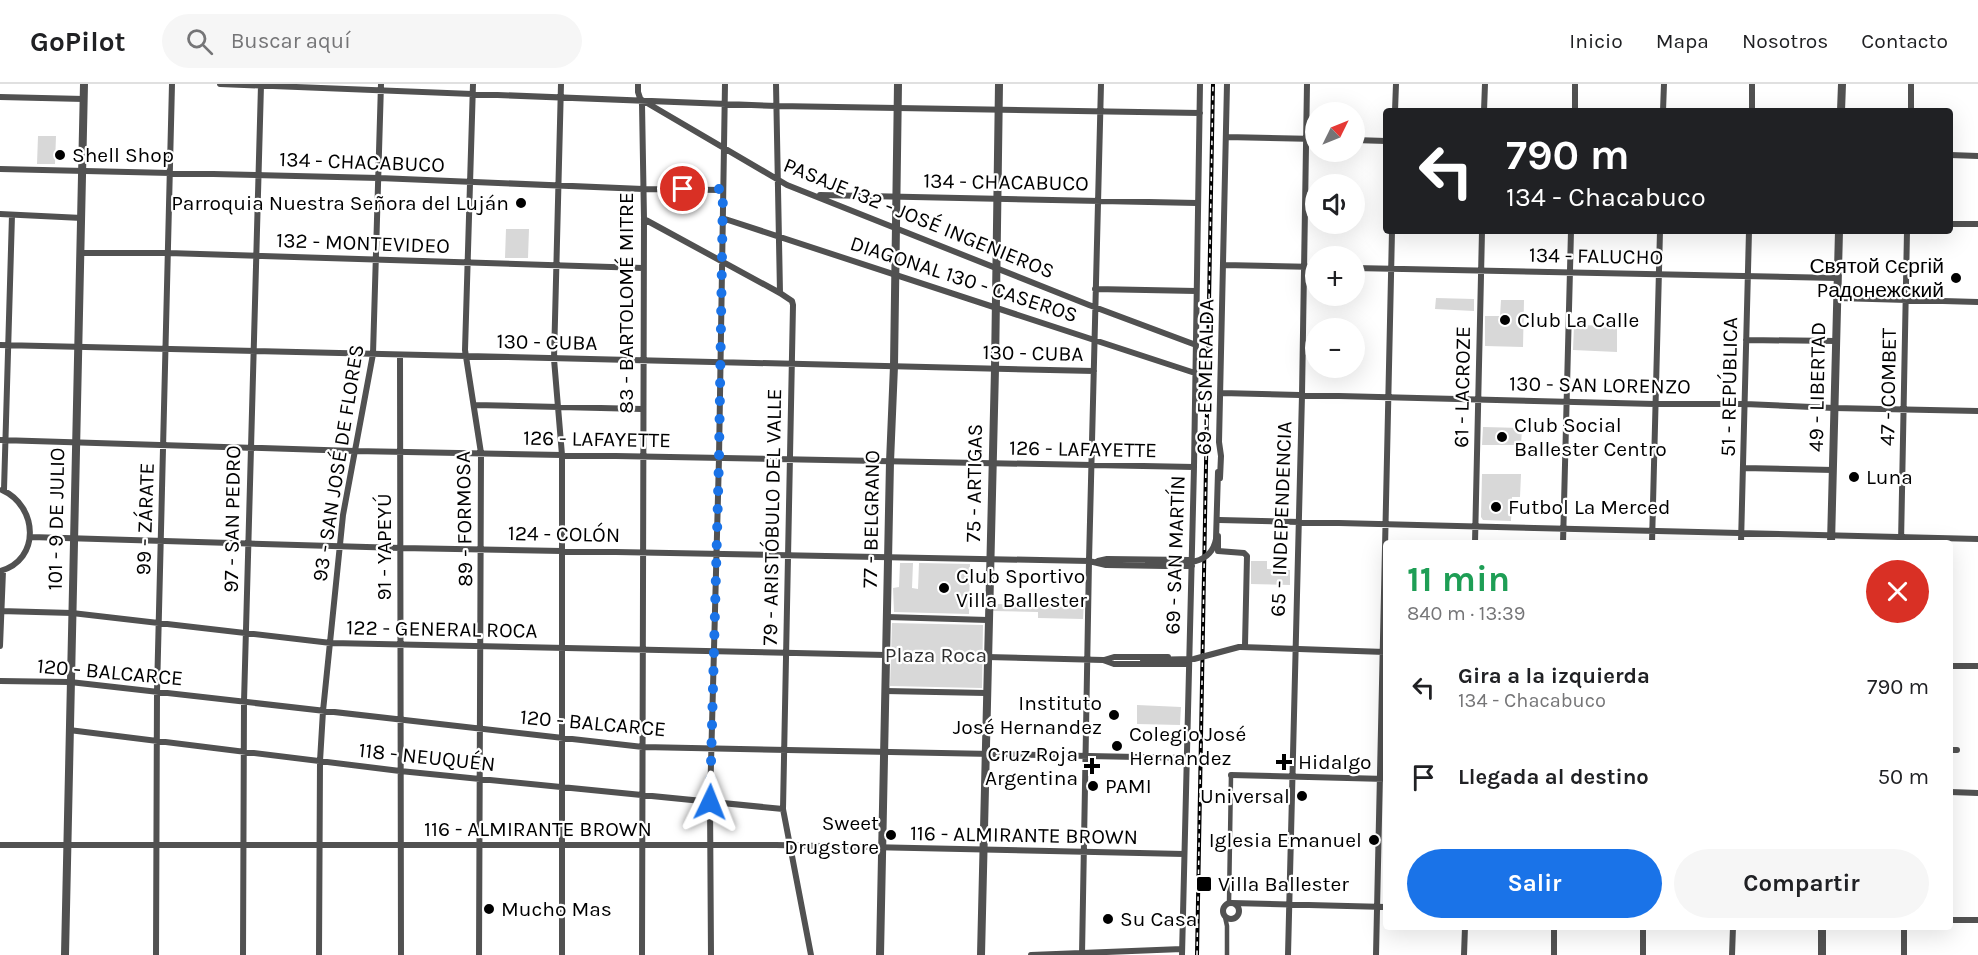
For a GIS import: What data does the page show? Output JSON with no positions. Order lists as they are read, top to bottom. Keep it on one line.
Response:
{"streets":{"street":["134 - CHACABUCO","PASAJE 132 - JOSÉ INGENIEROS","132 - MONTEVIDEO","134 - FALUCHO","DIAGONAL 130 - CASEROS","83 - BARTOLOMÉ MITRE","130 - CUBA","69 - ESMERALDA","130 - SAN LORENZO","61 - LACROZE","51 - REPÚBLICA","49 - LIBERTAD","47 - COMBET","126 - LAFAYETTE","93 - SAN JOSÉ DE FLORES","75 - ARTIGAS","79 - ARISTÓBULO DEL VALLE","101 - 9 DE JULIO","99 - ZÁRATE","97 - SAN PEDRO","89 - FORMOSA","77 - BELGRANO","65 - INDEPENDENCIA","124 - COLÓN","91 - YAPEYÚ","69 - SAN MARTÍN","122 - GENERAL ROCA","120 - BALCARCE","118 - NEUQUÉN","116 - ALMIRANTE BROWN"]},"crossings":[["134 - CHACABUCO","PASAJE 132 - JOSÉ INGENIEROS"],["134 - CHACABUCO","83 - BARTOLOMÉ MITRE"],["134 - CHACABUCO","93 - SAN JOSÉ DE FLORES"],["134 - CHACABUCO","75 - ARTIGAS"],["134 - CHACABUCO","101 - 9 DE JULIO"],["134 - CHACABUCO","99 - ZÁRATE"],["134 - CHACABUCO","97 - SAN PEDRO"],["134 - CHACABUCO","89 - FORMOSA"],["134 - CHACABUCO","77 - BELGRANO"],["134 - CHACABUCO","69 - SAN MARTÍN"],["PASAJE 132 - JOSÉ INGENIEROS","83 - BARTOLOMÉ MITRE"],["PASAJE 132 - JOSÉ INGENIEROS","75 - ARTIGAS"],["PASAJE 132 - JOSÉ INGENIEROS","79 - ARISTÓBULO DEL VALLE"],["PASAJE 132 - JOSÉ INGENIEROS","77 - BELGRANO"],["PASAJE 132 - JOSÉ INGENIEROS","69 - SAN MARTÍN"],["132 - MONTEVIDEO","83 - BARTOLOMÉ MITRE"],["132 - MONTEVIDEO","93 - SAN JOSÉ DE FLORES"],["132 - MONTEVIDEO","101 - 9 DE JULIO"],["132 - MONTEVIDEO","99 - ZÁRATE"],["132 - MONTEVIDEO","97 - SAN PEDRO"],["132 - MONTEVIDEO","89 - FORMOSA"],["134 - FALUCHO","61 - LACROZE"],["134 - FALUCHO","51 - REPÚBLICA"],["134 - FALUCHO","49 - LIBERTAD"],["DIAGONAL 130 - CASEROS","75 - ARTIGAS"],["DIAGONAL 130 - CASEROS","79 - ARISTÓBULO DEL VALLE"],["DIAGONAL 130 - CASEROS","77 - BELGRANO"],["DIAGONAL 130 - CASEROS","69 - SAN MARTÍN"],["83 - BARTOLOMÉ MITRE","130 - CUBA"],["83 - BARTOLOMÉ MITRE","126 - LAFAYETTE"],["83 - BARTOLOMÉ MITRE","124 - COLÓN"],["83 - BARTOLOMÉ MITRE","122 - GENERAL ROCA"],["83 - BARTOLOMÉ MITRE","120 - BALCARCE"],["83 - BARTOLOMÉ MITRE","118 - NEUQUÉN"],["83 - BARTOLOMÉ MITRE","116 - ALMIRANTE BROWN"],["130 - CUBA","93 - SAN JOSÉ DE FLORES"],["130 - CUBA","75 - ARTIGAS"],["130 - CUBA","79 - ARISTÓBULO DEL VALLE"],["130 - CUBA","101 - 9 DE JULIO"],["130 - CUBA","99 - ZÁRATE"],["130 - CUBA","97 - SAN PEDRO"],["130 - CUBA","89 - FORMOSA"],["130 - CUBA","77 - BELGRANO"],["130 - CUBA","91 - YAPEYÚ"],["69 - ESMERALDA","130 - SAN LORENZO"],["130 - SAN LORENZO","61 - LACROZE"],["130 - SAN LORENZO","51 - REPÚBLICA"],["130 - SAN LORENZO","49 - LIBERTAD"],["130 - SAN LORENZO","47 - COMBET"],["130 - SAN LORENZO","65 - INDEPENDENCIA"],["126 - LAFAYETTE","93 - SAN JOSÉ DE FLORES"],["126 - LAFAYETTE","75 - ARTIGAS"],["126 - LAFAYETTE","79 - ARISTÓBULO DEL VALLE"],["126 - LAFAYETTE","101 - 9 DE JULIO"],["126 - LAFAYETTE","99 - ZÁRATE"],["126 - LAFAYETTE","97 - SAN PEDRO"],["126 - LAFAYETTE","89 - FORMOSA"],["126 - LAFAYETTE","77 - BELGRANO"],["126 - LAFAYETTE","91 - YAPEYÚ"],["126 - LAFAYETTE","69 - SAN MARTÍN"],["93 - SAN JOSÉ DE FLORES","124 - COLÓN"],["93 - SAN JOSÉ DE FLORES","122 - GENERAL ROCA"],["93 - SAN JOSÉ DE FLORES","120 - BALCARCE"],["93 - SAN JOSÉ DE FLORES","118 - NEUQUÉN"],["93 - SAN JOSÉ DE FLORES","116 - ALMIRANTE BROWN"],["75 - ARTIGAS","124 - COLÓN"],["75 - ARTIGAS","120 - BALCARCE"],["75 - ARTIGAS","116 - ALMIRANTE BROWN"],["79 - ARISTÓBULO DEL VALLE","124 - COLÓN"],["79 - ARISTÓBULO DEL VALLE","122 - GENERAL ROCA"],["79 - ARISTÓBULO DEL VALLE","120 - BALCARCE"],["79 - ARISTÓBULO DEL VALLE","118 - NEUQUÉN"],["79 - ARISTÓBULO DEL VALLE","116 - ALMIRANTE BROWN"],["101 - 9 DE JULIO","124 - COLÓN"],["101 - 9 DE JULIO","122 - GENERAL ROCA"],["101 - 9 DE JULIO","120 - BALCARCE"],["101 - 9 DE JULIO","118 - NEUQUÉN"],["101 - 9 DE JULIO","116 - ALMIRANTE BROWN"],["99 - ZÁRATE","124 - COLÓN"],["99 - ZÁRATE","122 - GENERAL ROCA"],["99 - ZÁRATE","120 - BALCARCE"],["99 - ZÁRATE","118 - NEUQUÉN"],["99 - ZÁRATE","116 - ALMIRANTE BROWN"],["97 - SAN PEDRO","124 - COLÓN"],["97 - SAN PEDRO","122 - GENERAL ROCA"],["97 - SAN PEDRO","120 - BALCARCE"],["97 - SAN PEDRO","118 - NEUQUÉN"],["97 - SAN PEDRO","116 - ALMIRANTE BROWN"],["89 - FORMOSA","124 - COLÓN"],["89 - FORMOSA","122 - GENERAL ROCA"],["89 - FORMOSA","120 - BALCARCE"],["89 - FORMOSA","118 - NEUQUÉN"],["89 - FORMOSA","116 - ALMIRANTE BROWN"],["77 - BELGRANO","124 - COLÓN"],["77 - BELGRANO","122 - GENERAL ROCA"],["77 - BELGRANO","120 - BALCARCE"],["77 - BELGRANO","116 - ALMIRANTE BROWN"],["124 - COLÓN","91 - YAPEYÚ"],["124 - COLÓN","69 - SAN MARTÍN"],["91 - YAPEYÚ","122 - GENERAL ROCA"],["91 - YAPEYÚ","120 - BALCARCE"],["91 - YAPEYÚ","118 - NEUQUÉN"],["91 - YAPEYÚ","116 - ALMIRANTE BROWN"],["69 - SAN MARTÍN","120 - BALCARCE"],["69 - SAN MARTÍN","116 - ALMIRANTE BROWN"]],"parks":["Plaza Roca"],"places":{"other":["Shell Shop","Parroquia Nuestra Señora del Luján","Святой Cєргій Pадонежский","Club La Calle","Club Social Ballester Centro","Luna","Futbol La Merced","Club Sportivo Villa Ballester","Instituto José Hernandez","Colegio José Hernandez","PAMI","Universal","Sweet Drugstore","Iglesia Emanuel","Mucho Mas","Su Casa"],"health":["Hidalgo","Cruz Roja Argentina"],"transit":["Villa Ballester"]},"north":"top right","page":{"header":"GoPilot","search":"Buscar aquí","nav":["Inicio","Mapa","Nosotros","Contacto"],"map_buttons":["+","−"],"turn":["790 m","134 - Chacabuco"],"heading":["11 min","840 m · 13:39"],"list":[{"name":"Gira a la izquierda","note":"134 - Chacabuco","value":"790 m"},{"name":"Llegada al destino","value":"50 m"}],"buttons":["Salir","Compartir"]}}
